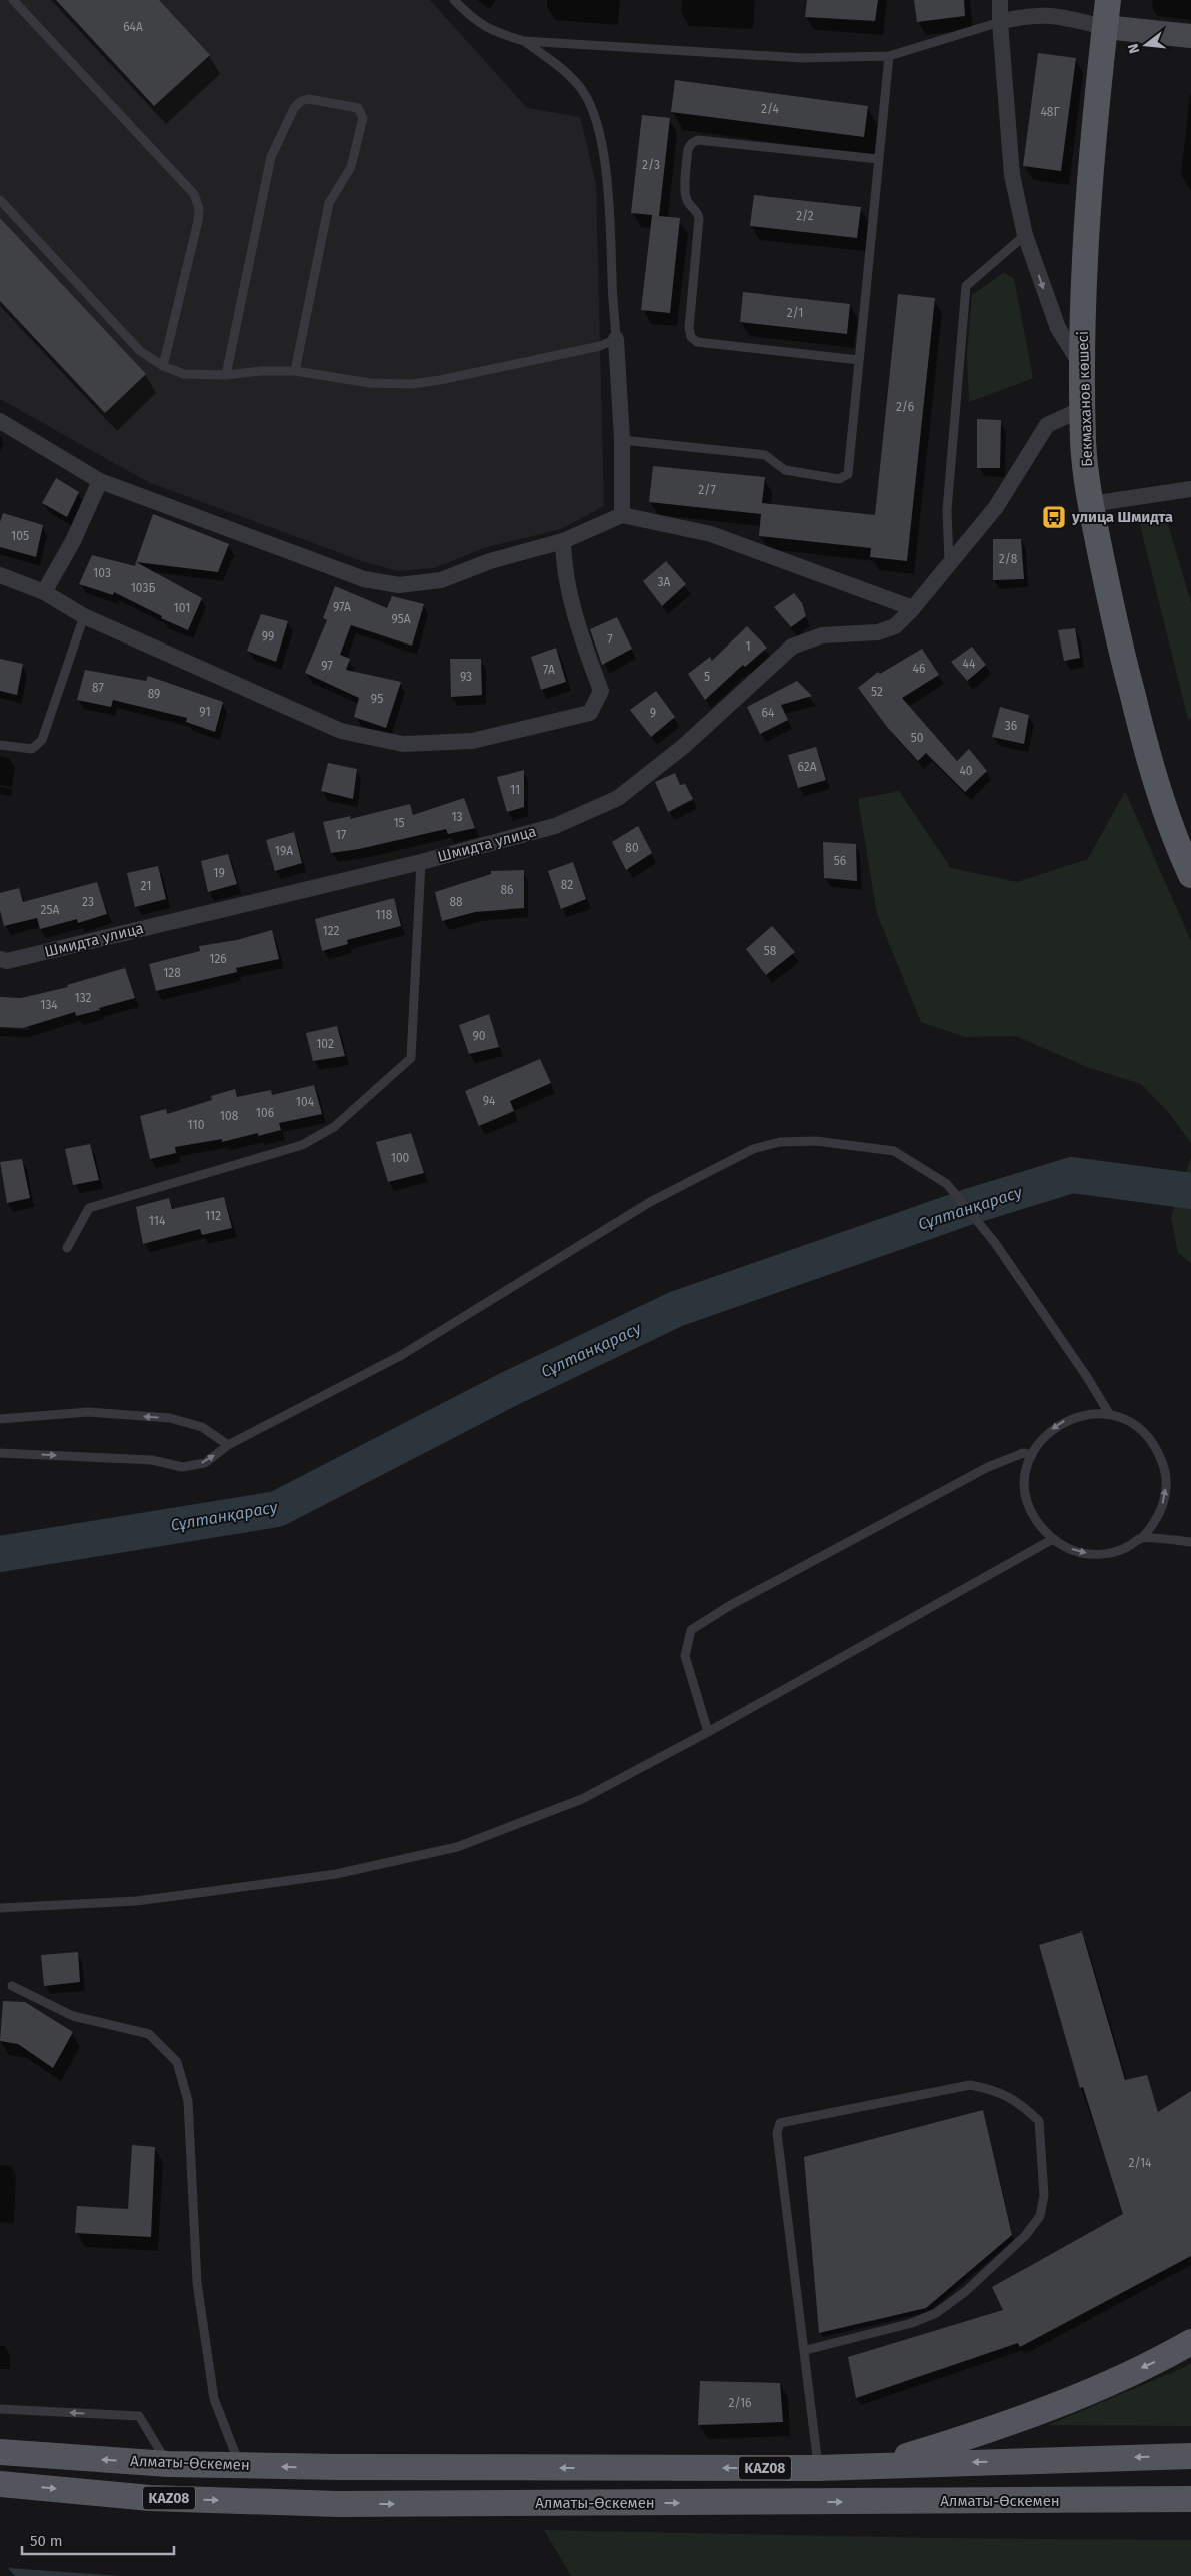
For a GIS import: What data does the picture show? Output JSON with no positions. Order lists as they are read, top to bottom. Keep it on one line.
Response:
{"streets":{"main road":["Бекмаханов көшесі","Алматы-Өскемен","KAZ08"],"street":["Шмидта улица"]},"water":["Сұлтанқарасу"],"places":{"bus stop":["улица Шмидта"]},"house_numbers":["64А","2/4","48Г","2/3","2/2","2/1","2/6","2/7","105","2/8","103","3А","103Б","97А","101","95А","99","7","1","44","97","46","7А","93","5","87","52","89","95","91","9","64","36","50","62А","40","11","13","15","17","80","19А","56","19","82","21","86","23","88","25А","118","122","58","126","128","132","134","90","102","94","104","106","108","110","100","112","114","2/14","2/16"],"scale_bar":"50 m","north":"left"}
